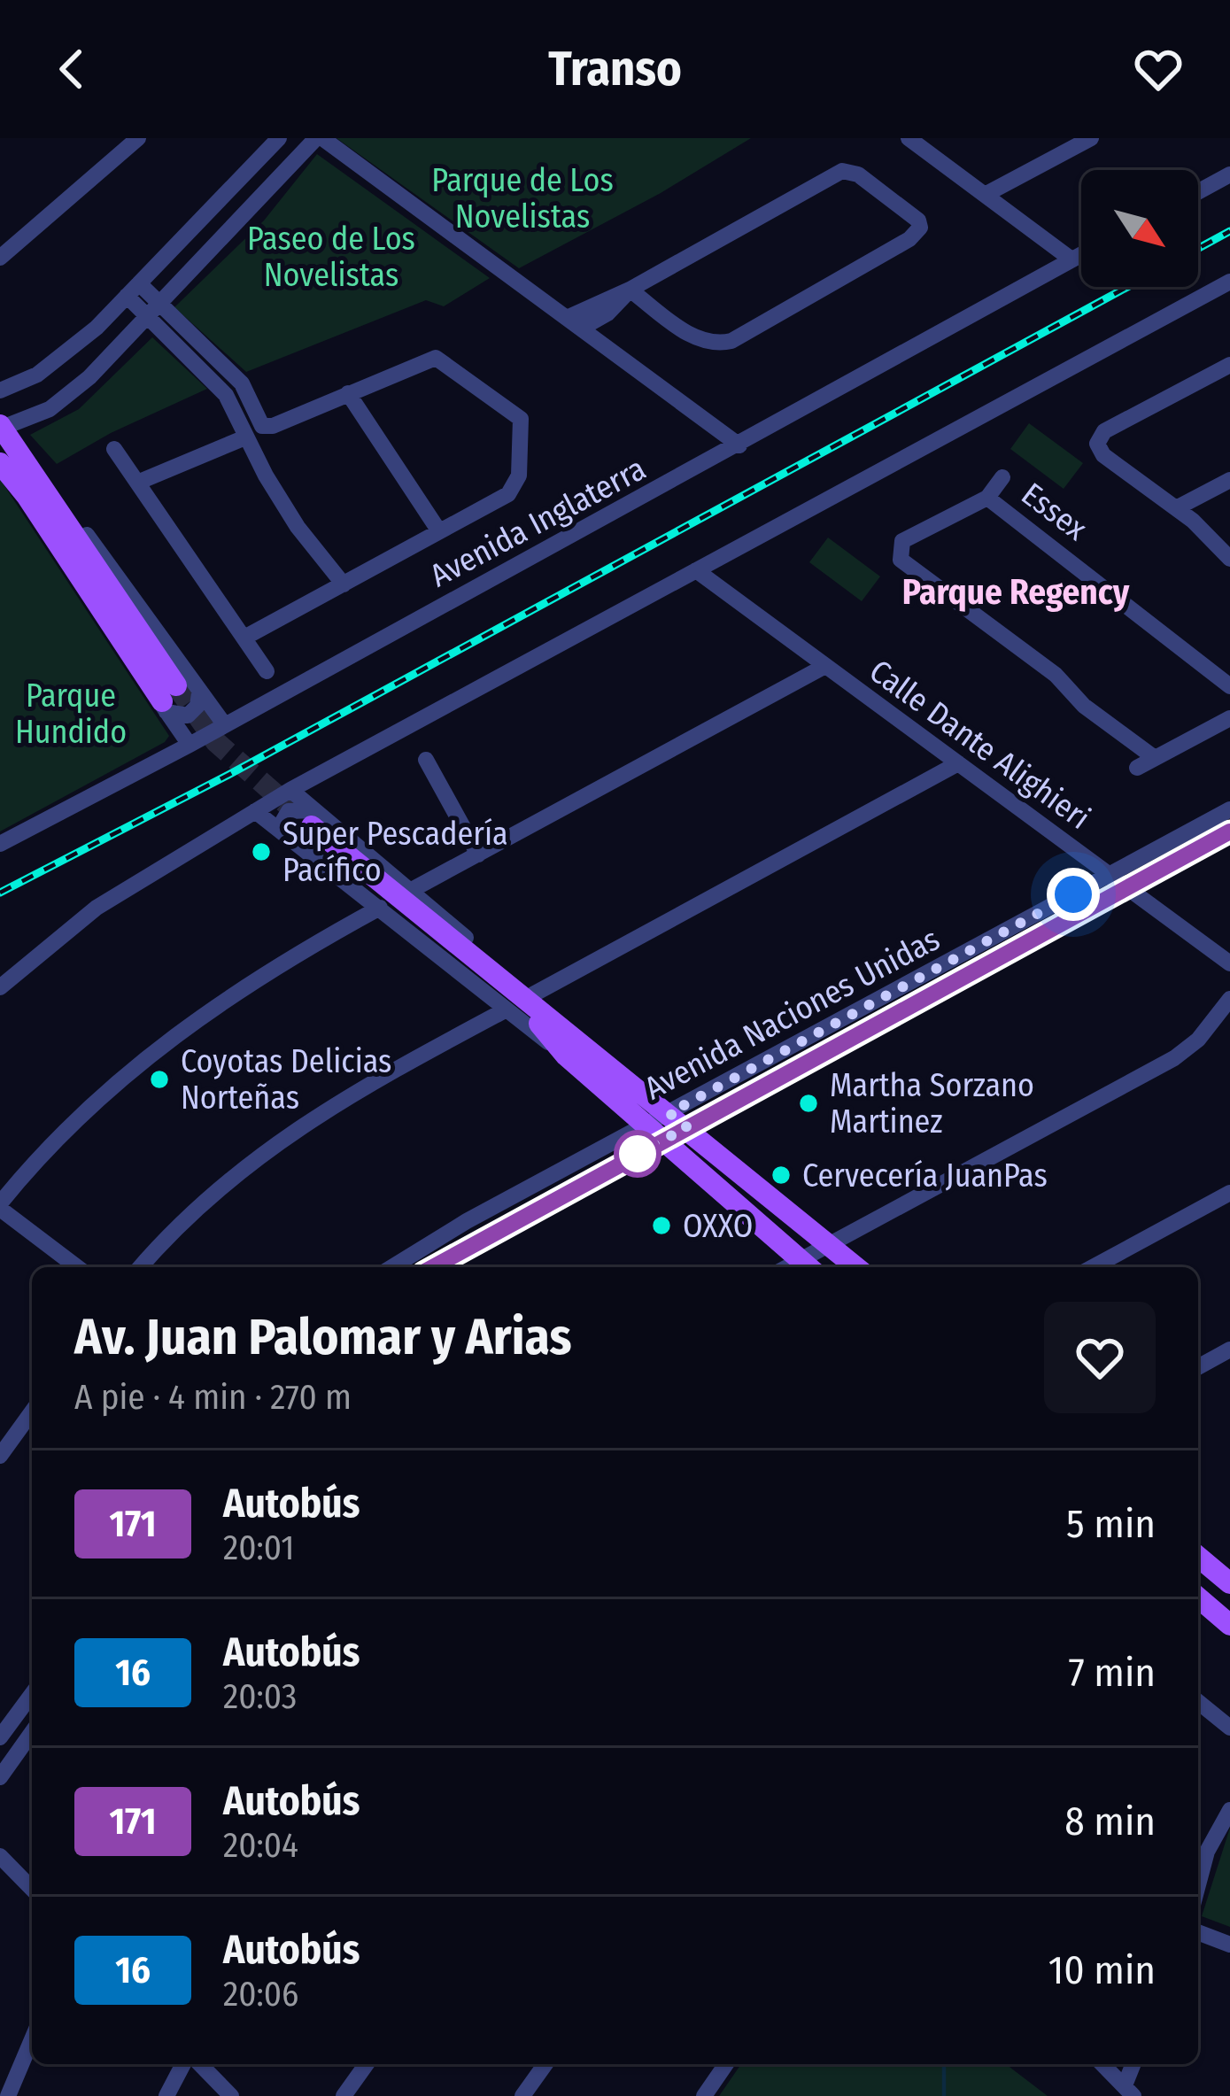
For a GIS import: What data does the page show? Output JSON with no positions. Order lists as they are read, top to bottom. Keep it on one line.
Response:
{"streets":{"street":["Essex","Avenida Inglaterra","Calle Dante Alighieri","Avenida Naciones Unidas"]},"crossings":[["Calle Dante Alighieri","Avenida Naciones Unidas"]],"districts":["Parque Regency"],"parks":["Parque de Los Novelistas","Paseo de Los Novelistas","Parque Hundido"],"places":["Super Pescadería Pacífico","Coyotas Delicias Norteñas","Martha Sorzano Martinez","Cervecería JuanPas","OXXO"],"lines":["bus line 171"],"north":"bottom right","page":{"header":"Transo","heading":["Av. Juan Palomar y Arias","A pie · 4 min · 270 m"],"list":[{"mark":"171","name":"Autobús","note":"20:01","value":"5 min"},{"mark":"16","name":"Autobús","note":"20:03","value":"7 min"},{"mark":"171","name":"Autobús","note":"20:04","value":"8 min"},{"mark":"16","name":"Autobús","note":"20:06","value":"10 min"}]}}
